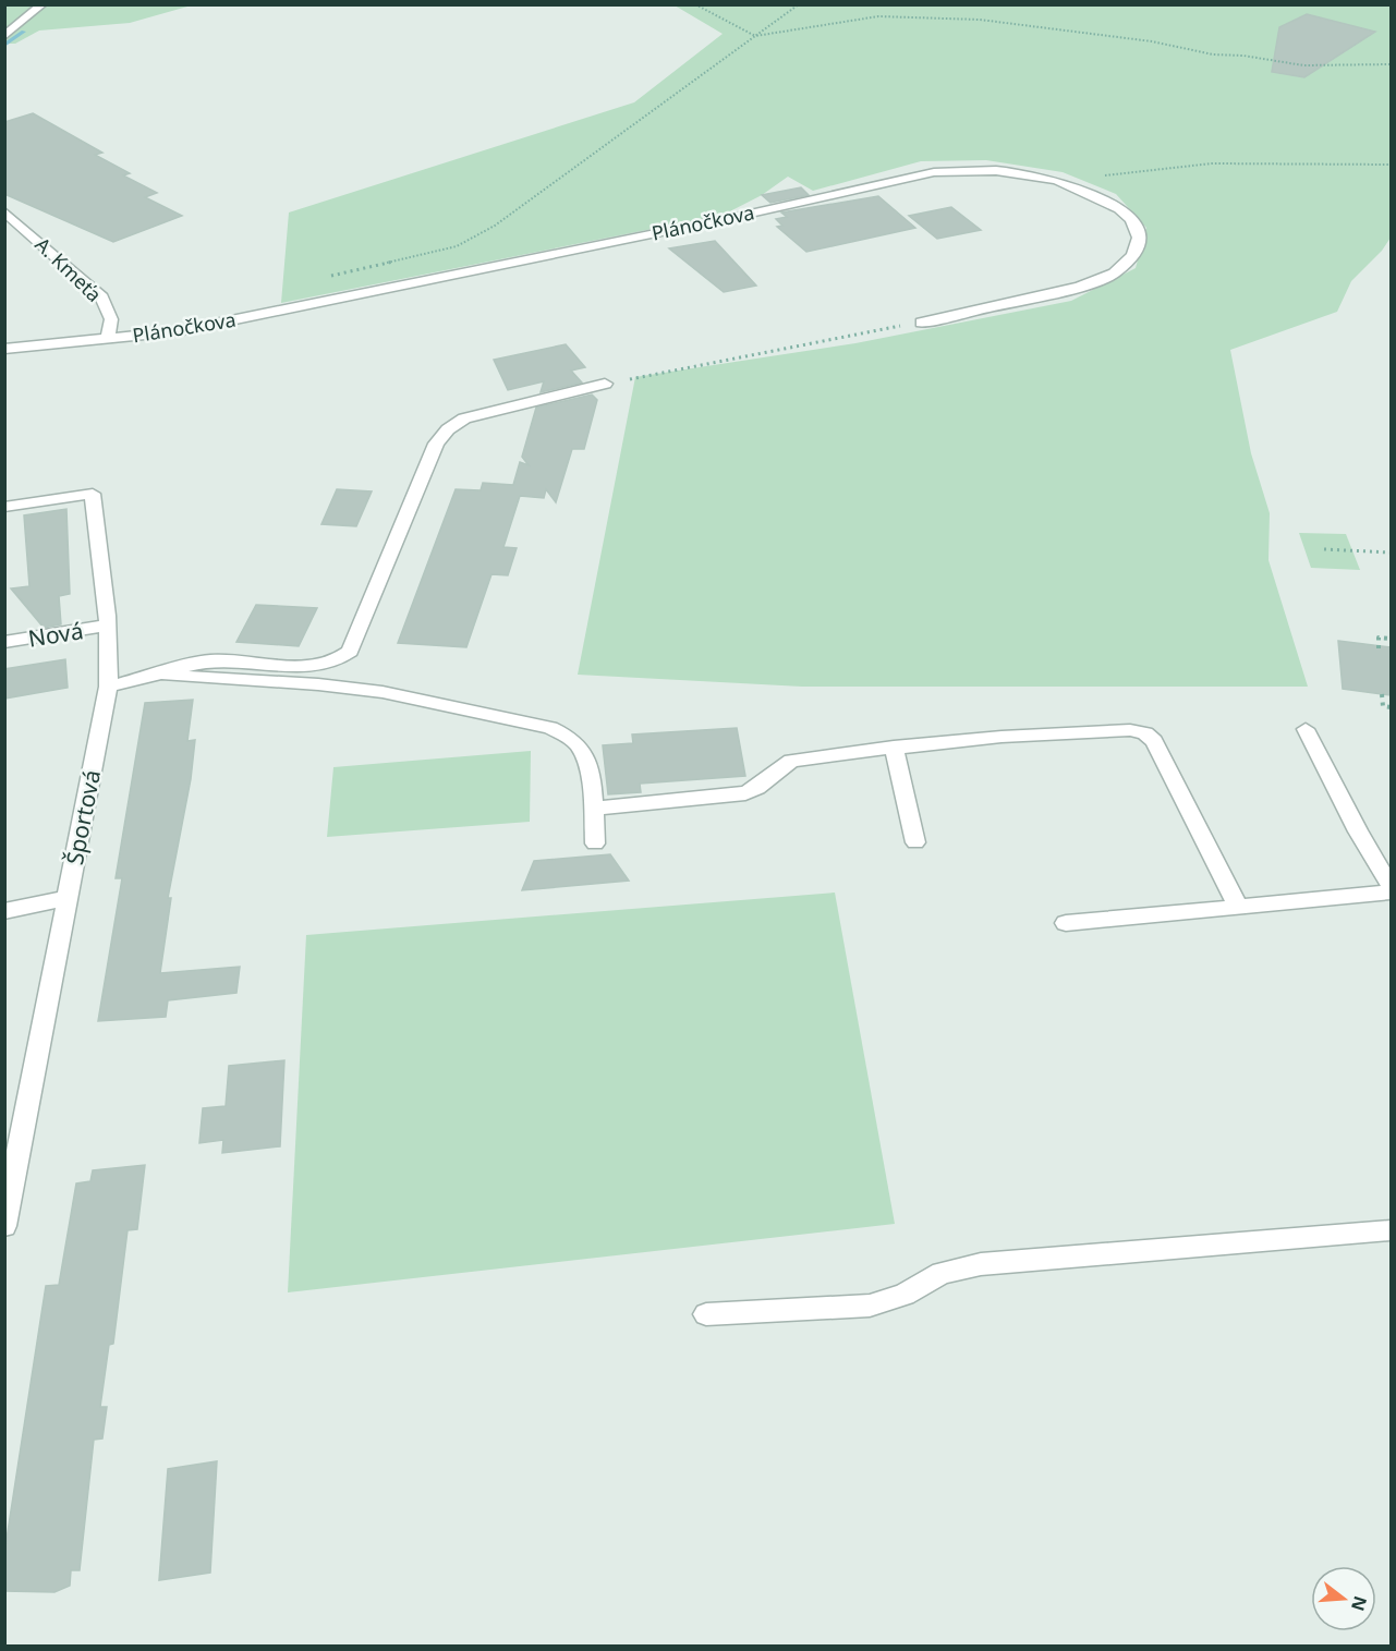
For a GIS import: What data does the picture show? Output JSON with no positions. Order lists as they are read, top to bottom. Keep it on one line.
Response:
{"streets":{"street":["Plánočkova","A. Kmeťa","Nová","Športová"]},"crossings":[["Plánočkova","A. Kmeťa"],["Nová","Športová"]],"north":"right"}
